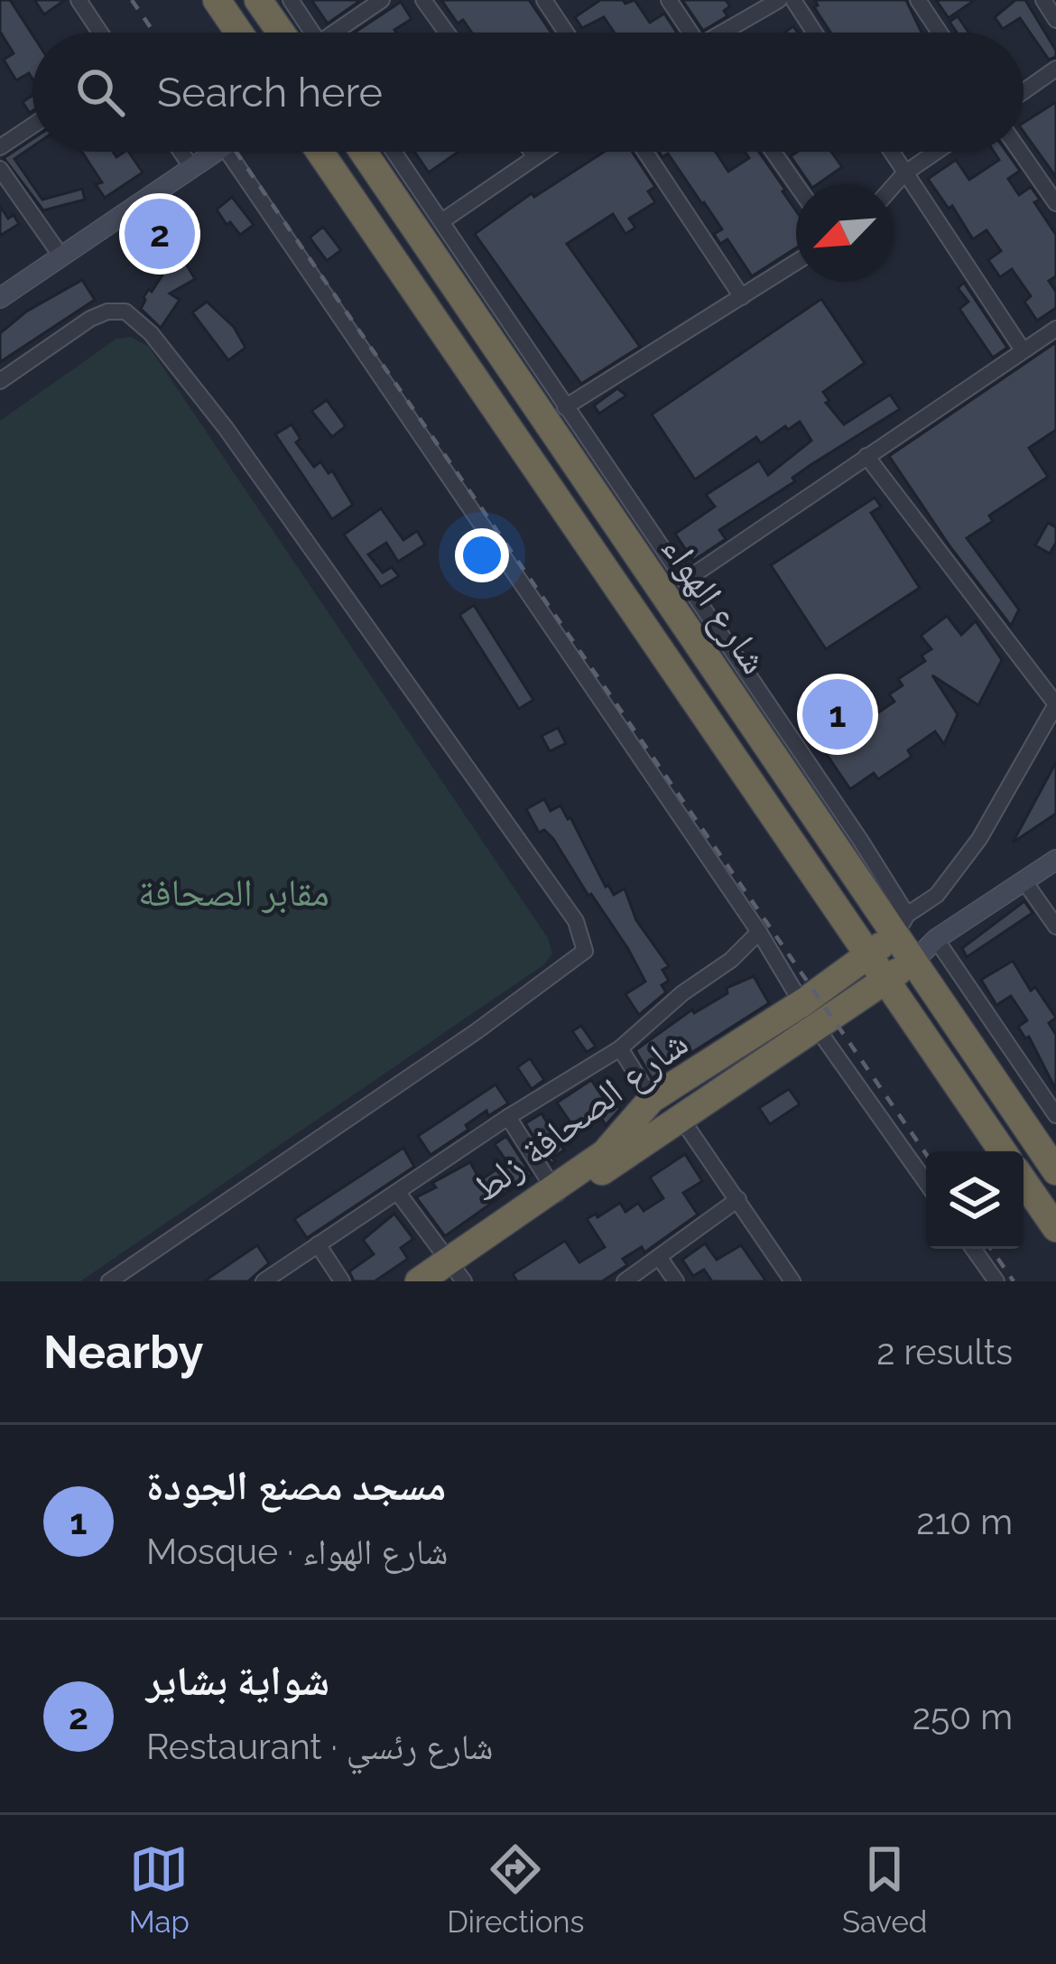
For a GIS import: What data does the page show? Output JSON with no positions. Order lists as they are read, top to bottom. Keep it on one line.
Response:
{"streets":{"highway":["شارع الهواء","شارع الصحافة زلط"]},"crossings":[["شارع الهواء","شارع الصحافة زلط"]],"parks":["مقابر الصحافة"],"north":"bottom left","page":{"search":"Search here","pins":["2","1"],"heading":["Nearby","2 results"],"list":[{"mark":"1","name":"مسجد مصنع الجودة","note":"Mosque · شارع الهواء","value":"210 m"},{"mark":"2","name":"شواية بشاير","note":"Restaurant · شارع رئسي","value":"250 m"}],"nav":["Map","Directions","Saved"]}}
